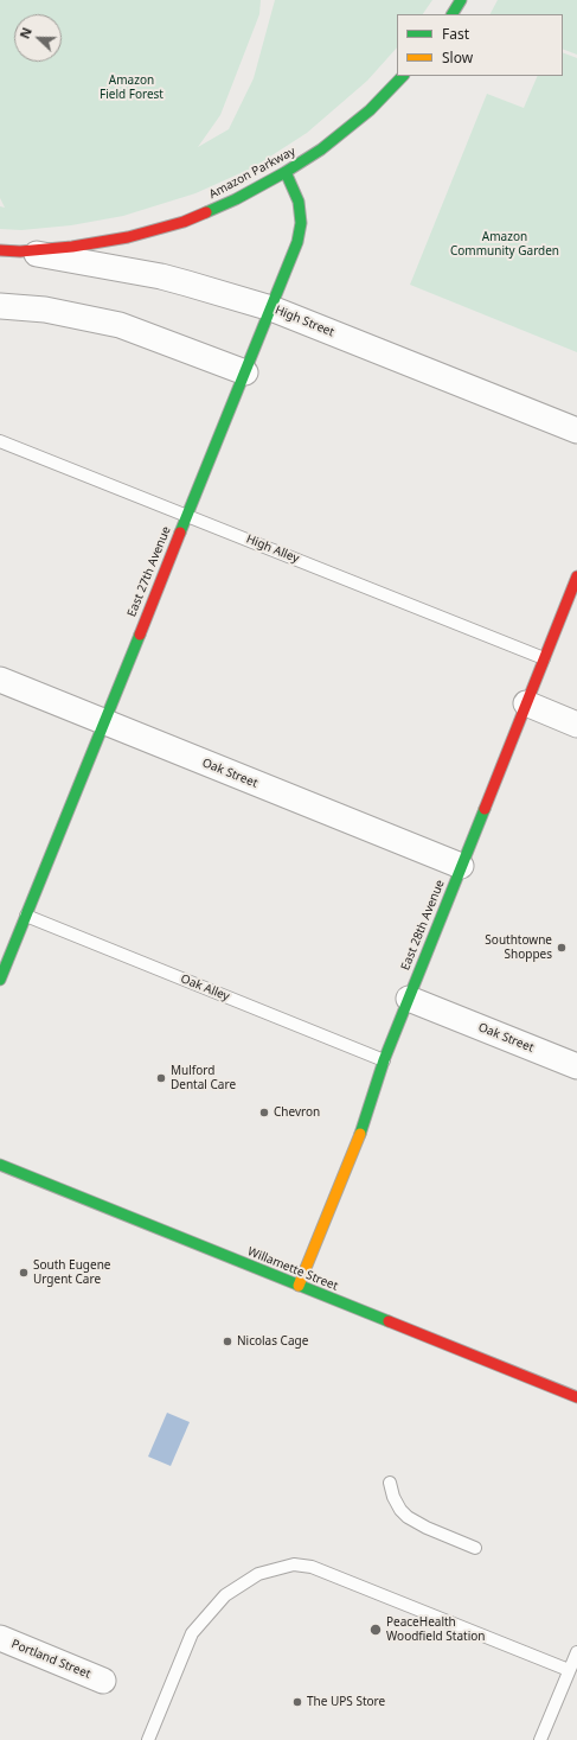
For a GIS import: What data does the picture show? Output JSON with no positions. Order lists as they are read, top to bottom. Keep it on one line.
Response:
{"streets":{"street":["Amazon Parkway","High Street","East 27th Avenue","Oak Street","East 28th Avenue","Willamette Street","Portland Street"],"lane":["High Alley","Oak Alley"]},"crossings":[["Amazon Parkway","High Street"],["Amazon Parkway","East 27th Avenue"],["High Street","East 27th Avenue"],["High Alley","East 27th Avenue"],["High Alley","East 28th Avenue"],["East 27th Avenue","Oak Street"],["East 27th Avenue","Oak Alley"],["Oak Street","East 28th Avenue"],["East 28th Avenue","Oak Alley"],["East 28th Avenue","Willamette Street"]],"parks":["Amazon Field Forest","Amazon Community Garden"],"places":["Southtowne Shoppes","Mulford Dental Care","Chevron","South Eugene Urgent Care","Nicolas Cage","PeaceHealth Woodfield Station","The UPS Store"],"legend":["Fast","Slow"],"north":"left"}
